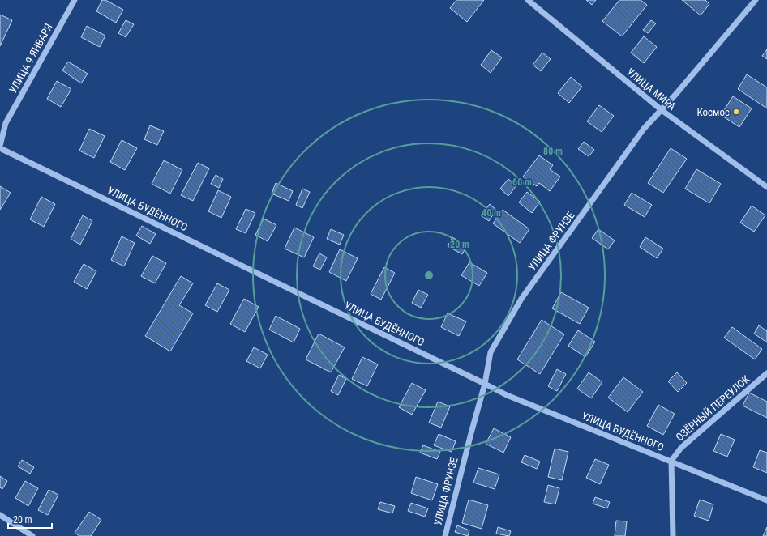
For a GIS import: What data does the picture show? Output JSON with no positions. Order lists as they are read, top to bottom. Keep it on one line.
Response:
{"streets":{"street":["УЛИЦА 9 ЯНВАРЯ","УЛИЦА МИРА","УЛИЦА БУДЁННОГО","УЛИЦА ФРУНЗЕ","ОЗЁРНЫЙ ПЕРЕУЛОК"]},"crossings":[["УЛИЦА МИРА","УЛИЦА ФРУНЗЕ"],["УЛИЦА БУДЁННОГО","УЛИЦА ФРУНЗЕ"],["УЛИЦА БУДЁННОГО","ОЗЁРНЫЙ ПЕРЕУЛОК"]],"places":["Космос"],"scale_bar":"20 m","rings":["80 m","60 m","40 m","20 m"]}
